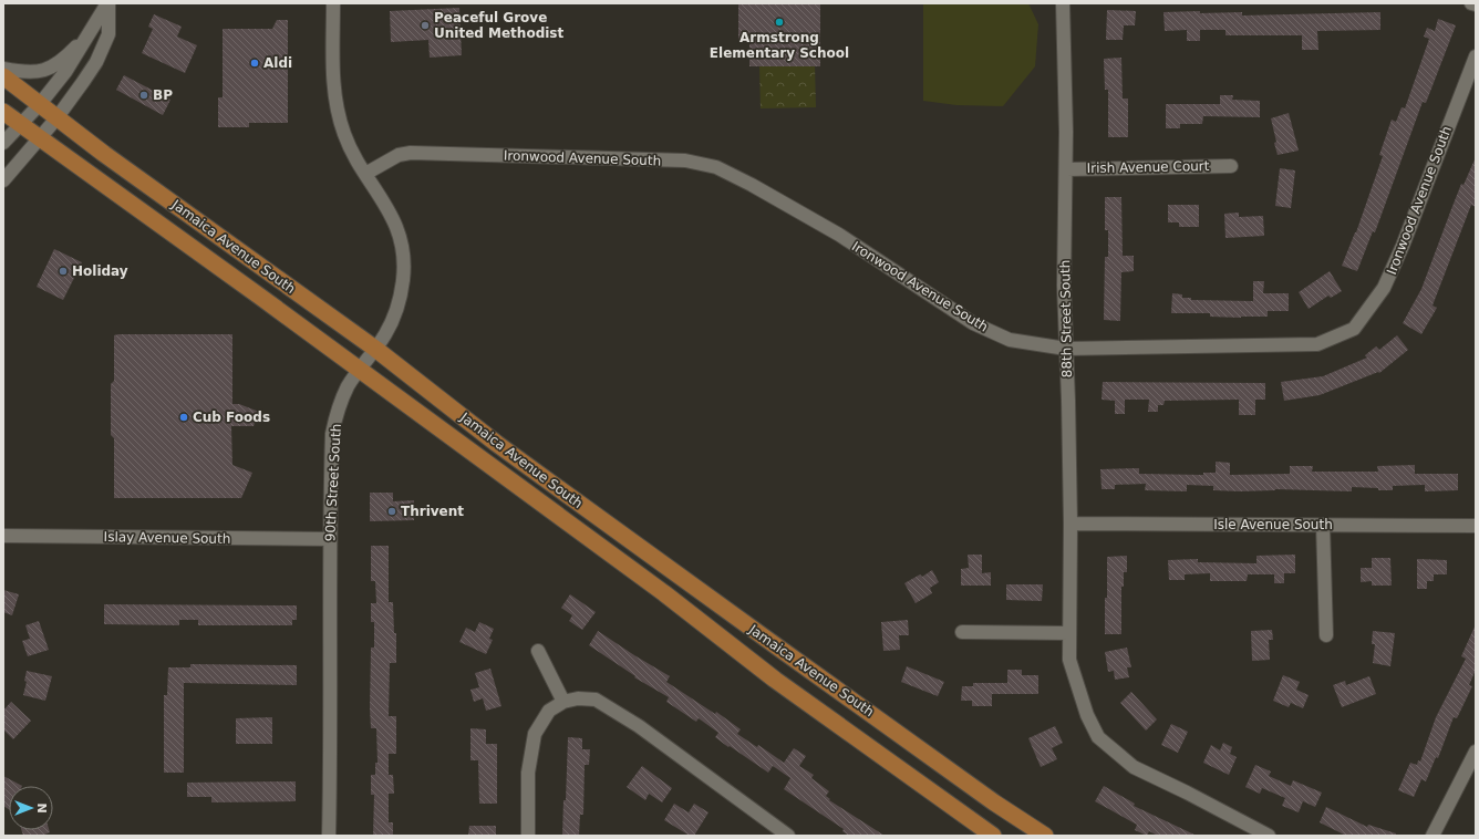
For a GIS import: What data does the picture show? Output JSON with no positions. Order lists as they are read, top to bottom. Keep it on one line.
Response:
{"streets":{"main road":["Jamaica Avenue South"],"street":["Ironwood Avenue South","Irish Avenue Court","88th Street South","90th Street South","Isle Avenue South","Islay Avenue South"]},"crossings":[["Ironwood Avenue South","88th Street South"],["Ironwood Avenue South","90th Street South"],["Irish Avenue Court","88th Street South"],["Jamaica Avenue South","90th Street South"],["88th Street South","Isle Avenue South"],["90th Street South","Islay Avenue South"]],"places":["Armstrong Elementary School","Peaceful Grove United Methodist","Aldi","BP","Holiday","Cub Foods","Thrivent"],"north":"right"}
